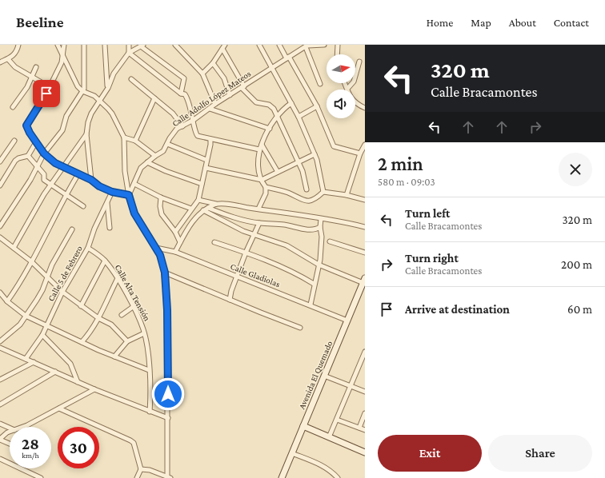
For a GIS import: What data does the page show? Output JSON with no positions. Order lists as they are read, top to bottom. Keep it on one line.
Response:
{"streets":{"main road":["Avenida El Quemado"],"street":["Calle Adolfo López Mateos","Calle 5 de Febrero","Calle Gladiolas","Calle Alta Tensión"]},"crossings":[["Calle 5 de Febrero","Calle Alta Tensión"],["Calle Gladiolas","Avenida El Quemado"]],"north":"right","page":{"header":"Beeline","nav":["Home","Map","About","Contact"],"turn":["320 m","Calle Bracamontes"],"heading":["2 min","580 m · 09:03"],"list":[{"name":"Turn left","note":"Calle Bracamontes","value":"320 m"},{"name":"Turn right","note":"Calle Bracamontes","value":"200 m"},{"name":"Arrive at destination","value":"60 m"}],"speed":"28 km/h","limit":"30","buttons":["Exit","Share"]}}
